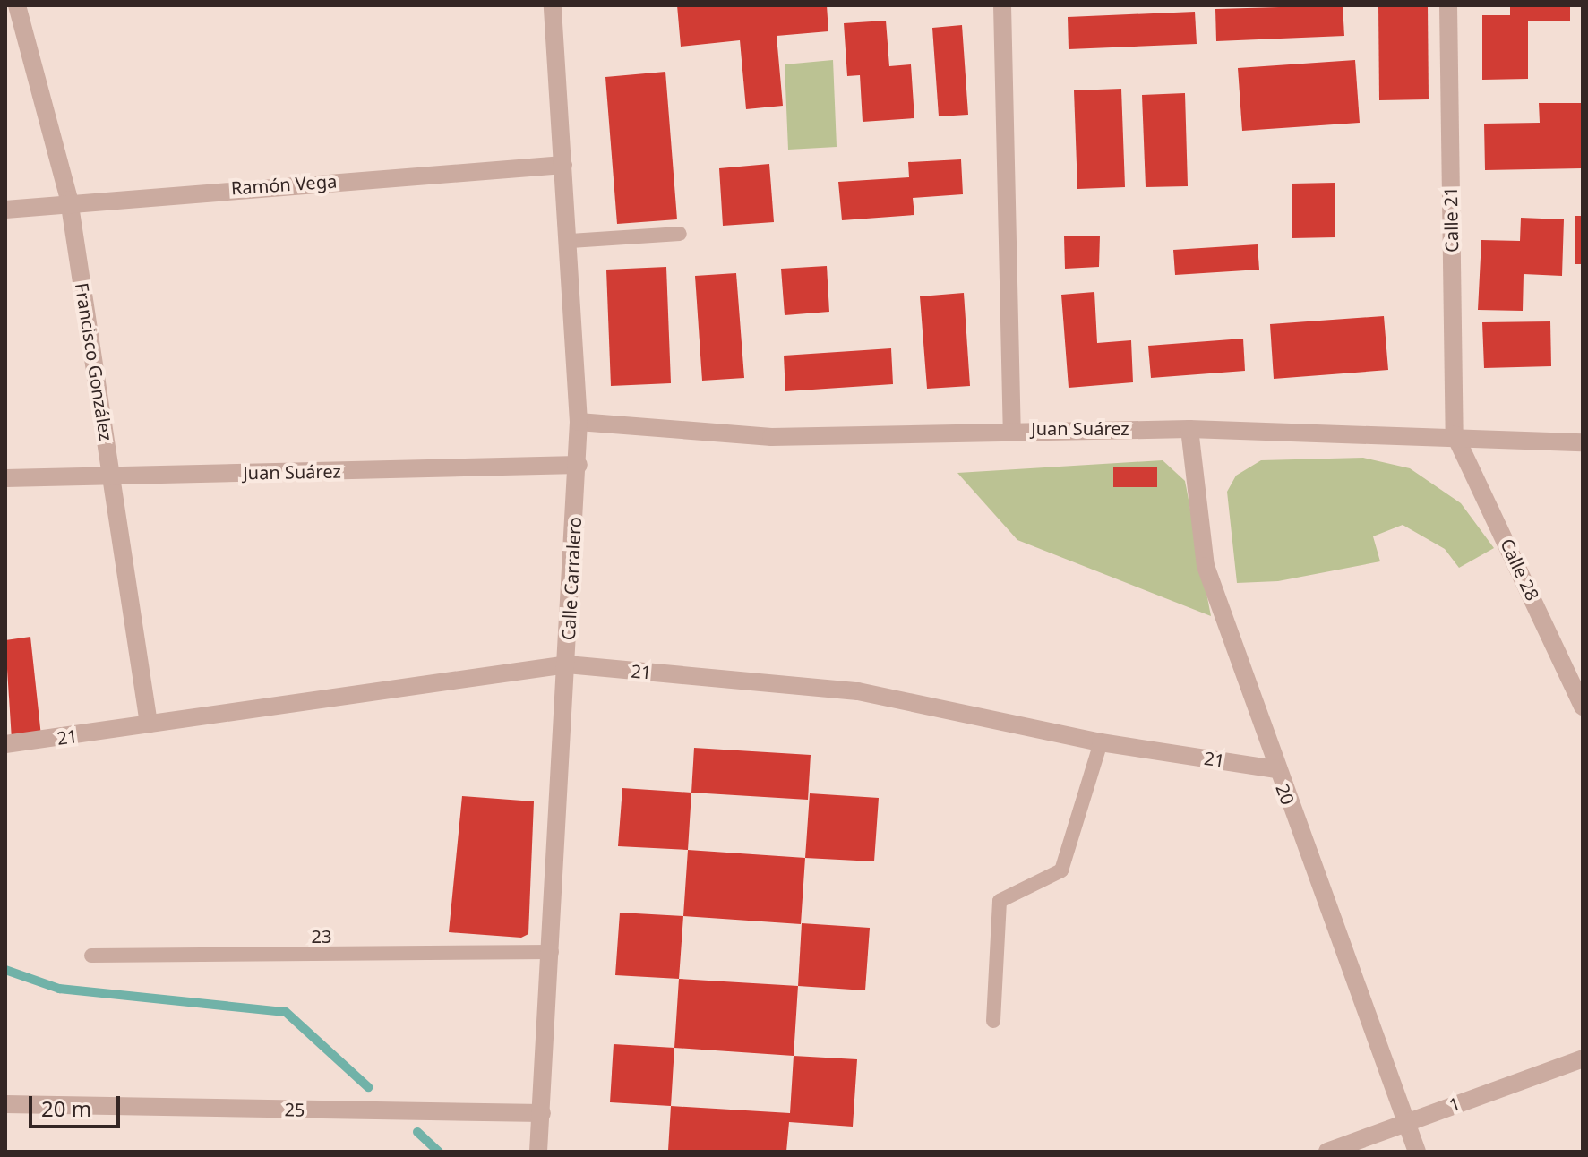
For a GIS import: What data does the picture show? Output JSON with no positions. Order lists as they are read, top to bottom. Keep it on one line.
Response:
{"streets":{"street":["Ramón Vega","Calle 21","Francisco González","Juan Suárez","Calle 28","Calle Carralero","21","20","1","25"],"lane":["23"]},"crossings":[["Ramón Vega","Francisco González"],["Ramón Vega","Calle Carralero"],["Calle 21","Juan Suárez"],["Calle 21","Calle 28"],["Francisco González","Juan Suárez"],["Francisco González","21"],["Juan Suárez","Calle 28"],["Juan Suárez","Calle Carralero"],["Juan Suárez","20"],["Calle Carralero","21"],["Calle Carralero","23"],["Calle Carralero","25"],["21","20"],["20","1"]],"scale_bar":"20 m"}
